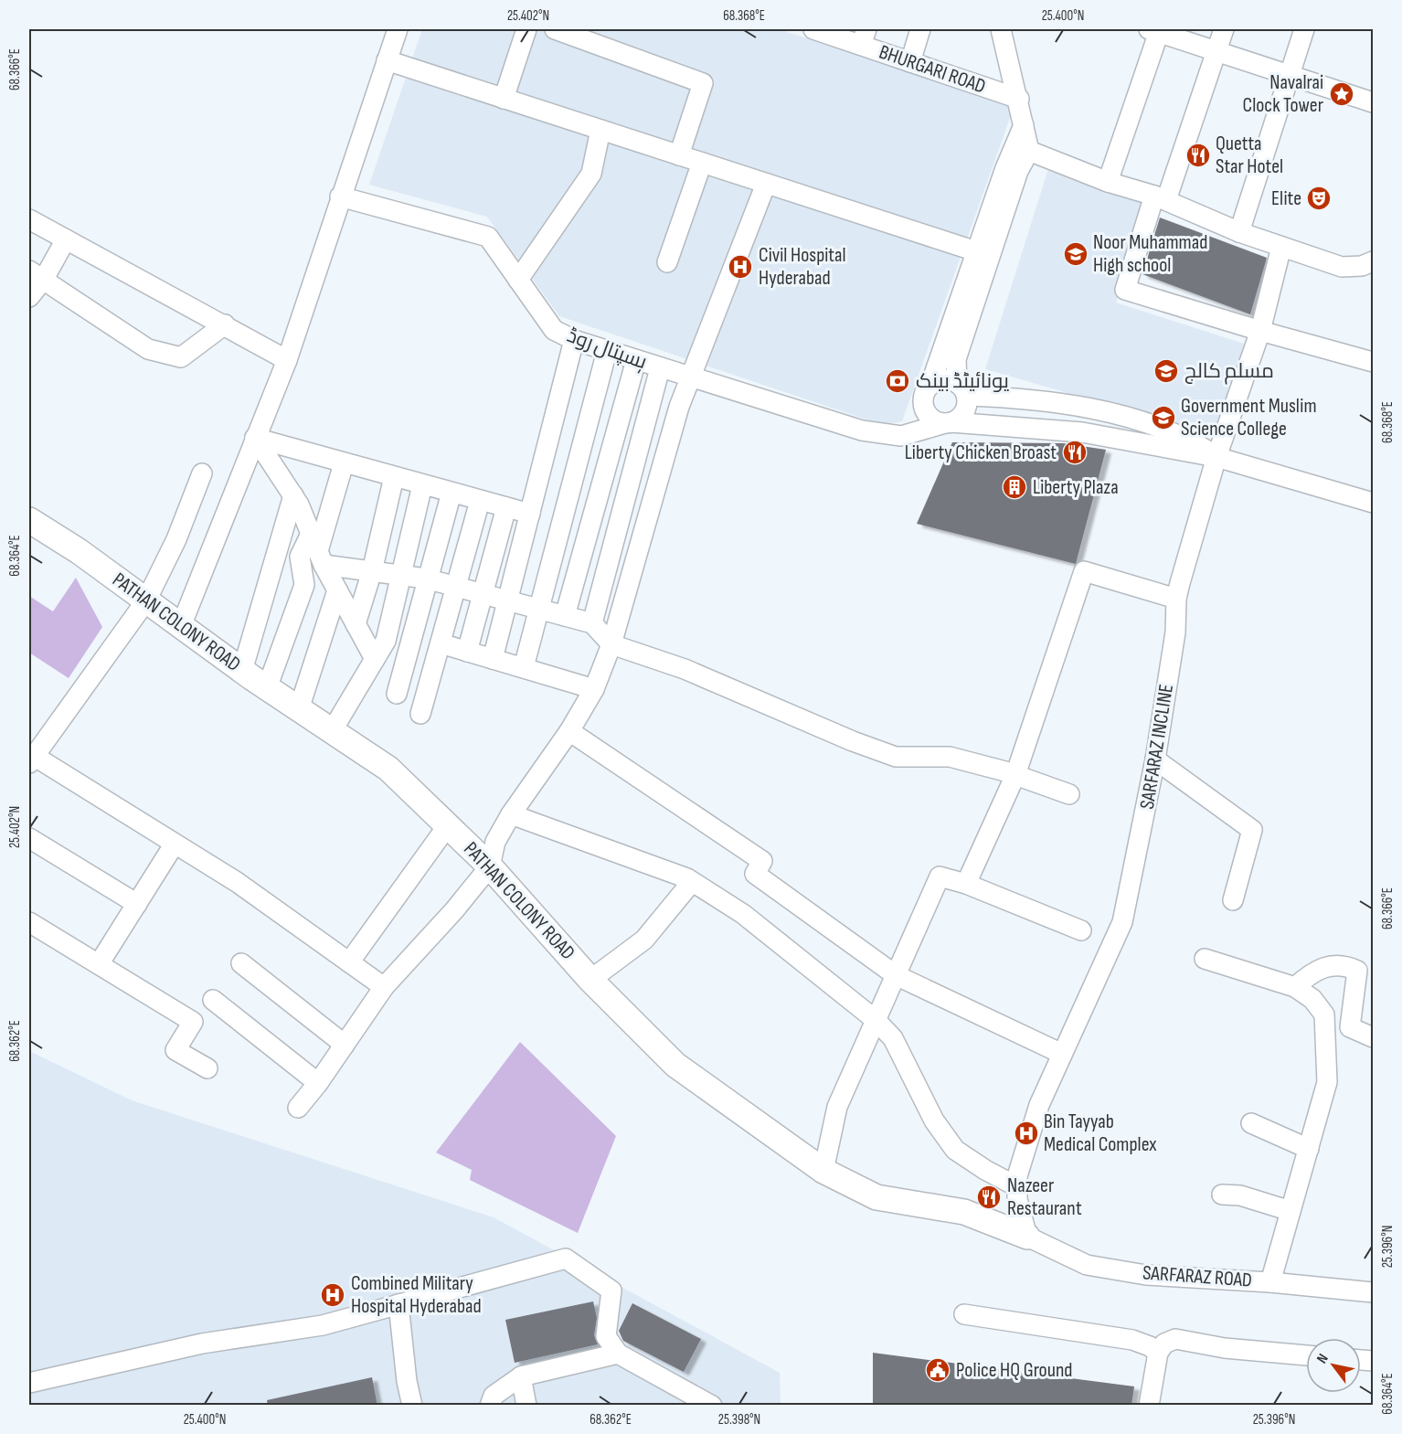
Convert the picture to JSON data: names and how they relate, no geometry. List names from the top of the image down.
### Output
{
  "streets": {
    "main road": ["PATHAN COLONY ROAD"],
    "street": [
      "BHURGARI ROAD",
      "ہسپتال روڈ",
      "SARFARAZ INCLINE",
      "SARFARAZ ROAD"
    ]
  },
  "crossings": [
    ["PATHAN COLONY ROAD", "SARFARAZ INCLINE"],
    ["PATHAN COLONY ROAD", "SARFARAZ ROAD"],
    ["SARFARAZ INCLINE", "SARFARAZ ROAD"]
  ],
  "places": {
    "place": ["Navalrai Clock Tower"],
    "restaurant": ["Quetta Star Hotel", "Liberty Chicken Broast", "Nazeer Restaurant"],
    "theatre": ["Elite"],
    "school or university": ["Noor Muhammad High school", "مسلم کالج", "Government Muslim Science College"],
    "hospital": ["Civil Hospital Hyderabad", "Bin Tayyab Medical Complex", "Combined Military Hospital Hyderabad"],
    "bank": ["یونائیٹڈ بینک"],
    "building": ["Liberty Plaza"],
    "public building": ["Police HQ Ground"]
  },
  "north": "top left",
  "coordinates": [
    "25.402°N",
    "68.368°E",
    "25.400°N",
    "68.366°E",
    "68.364°E",
    "68.362°E",
    "25.396°N",
    "25.398°N"
  ]
}
